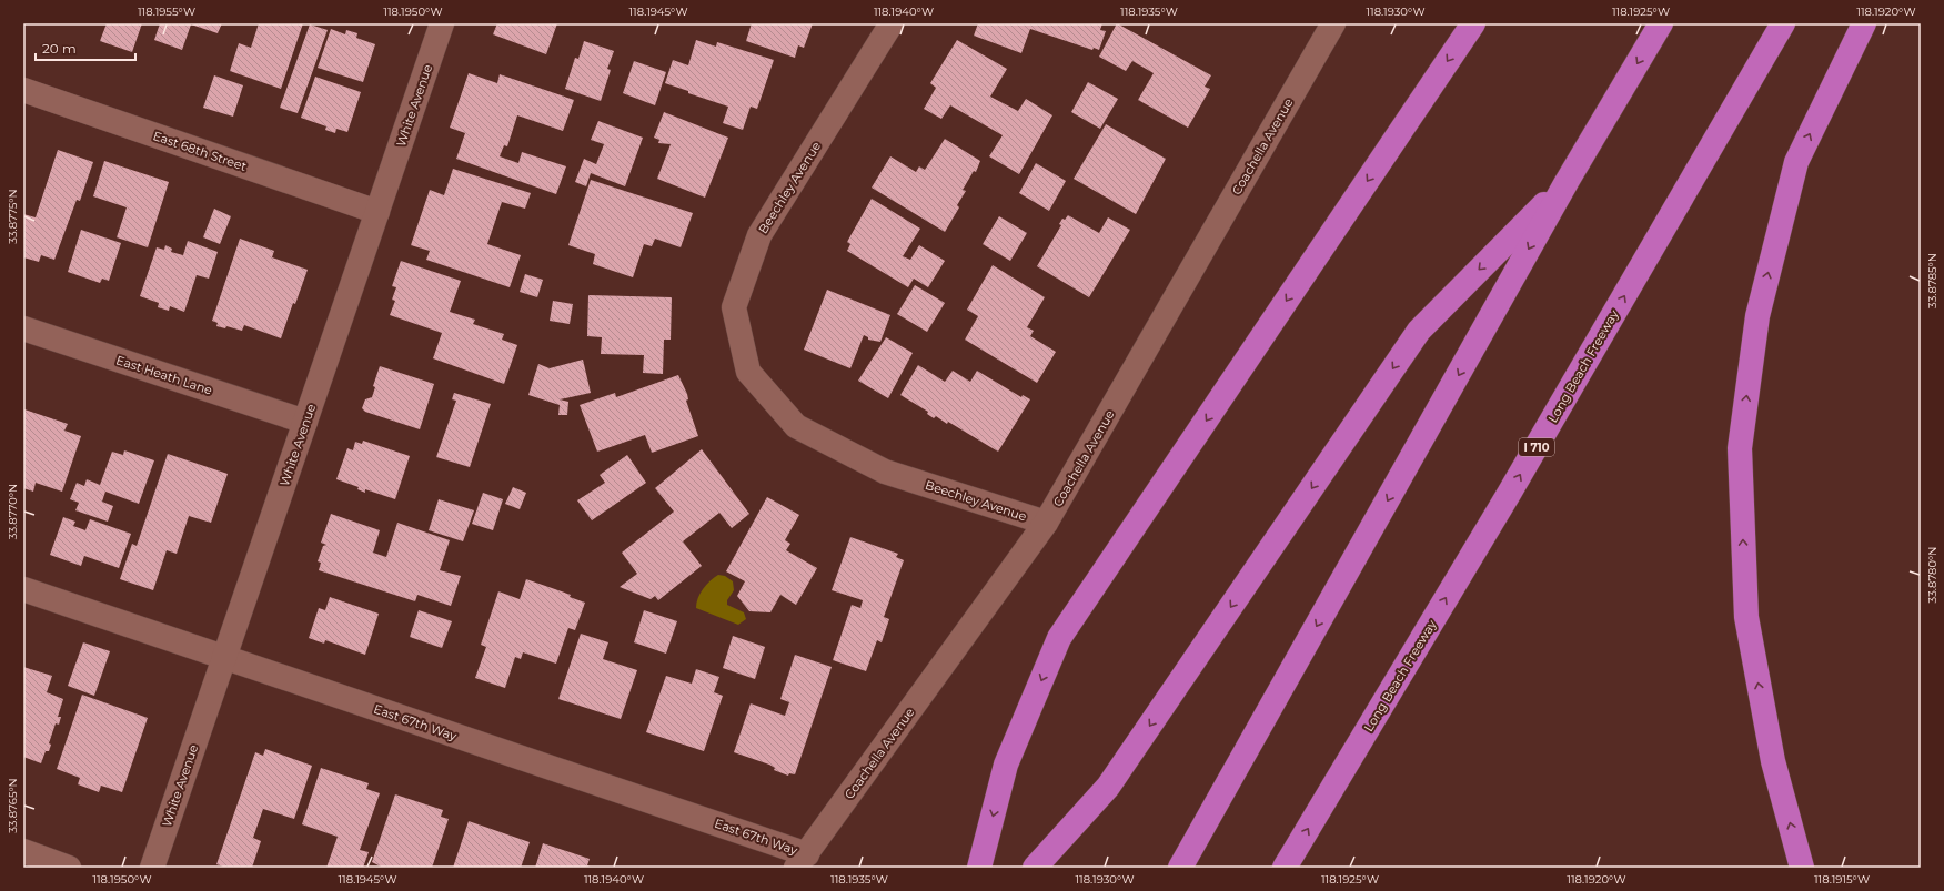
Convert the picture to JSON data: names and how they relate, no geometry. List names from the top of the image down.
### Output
{
  "streets": {
    "highway": ["Long Beach Freeway", "I 710"],
    "street": [
      "White Avenue",
      "Coachella Avenue",
      "East 68th Street",
      "Beechley Avenue",
      "East Heath Lane",
      "East 67th Way"
    ]
  },
  "crossings": [
    ["White Avenue", "East 68th Street"],
    ["White Avenue", "East Heath Lane"],
    ["White Avenue", "East 67th Way"],
    ["Coachella Avenue", "Beechley Avenue"],
    ["Coachella Avenue", "East 67th Way"]
  ],
  "scale_bar": "20 m",
  "coordinates": [
    "118.1955°W",
    "118.1950°W",
    "118.1945°W",
    "118.1940°W",
    "118.1935°W",
    "118.1930°W",
    "118.1925°W",
    "118.1920°W",
    "33.8775°N",
    "33.8785°N",
    "33.8770°N",
    "33.8780°N",
    "33.8765°N",
    "118.1915°W"
  ]
}
